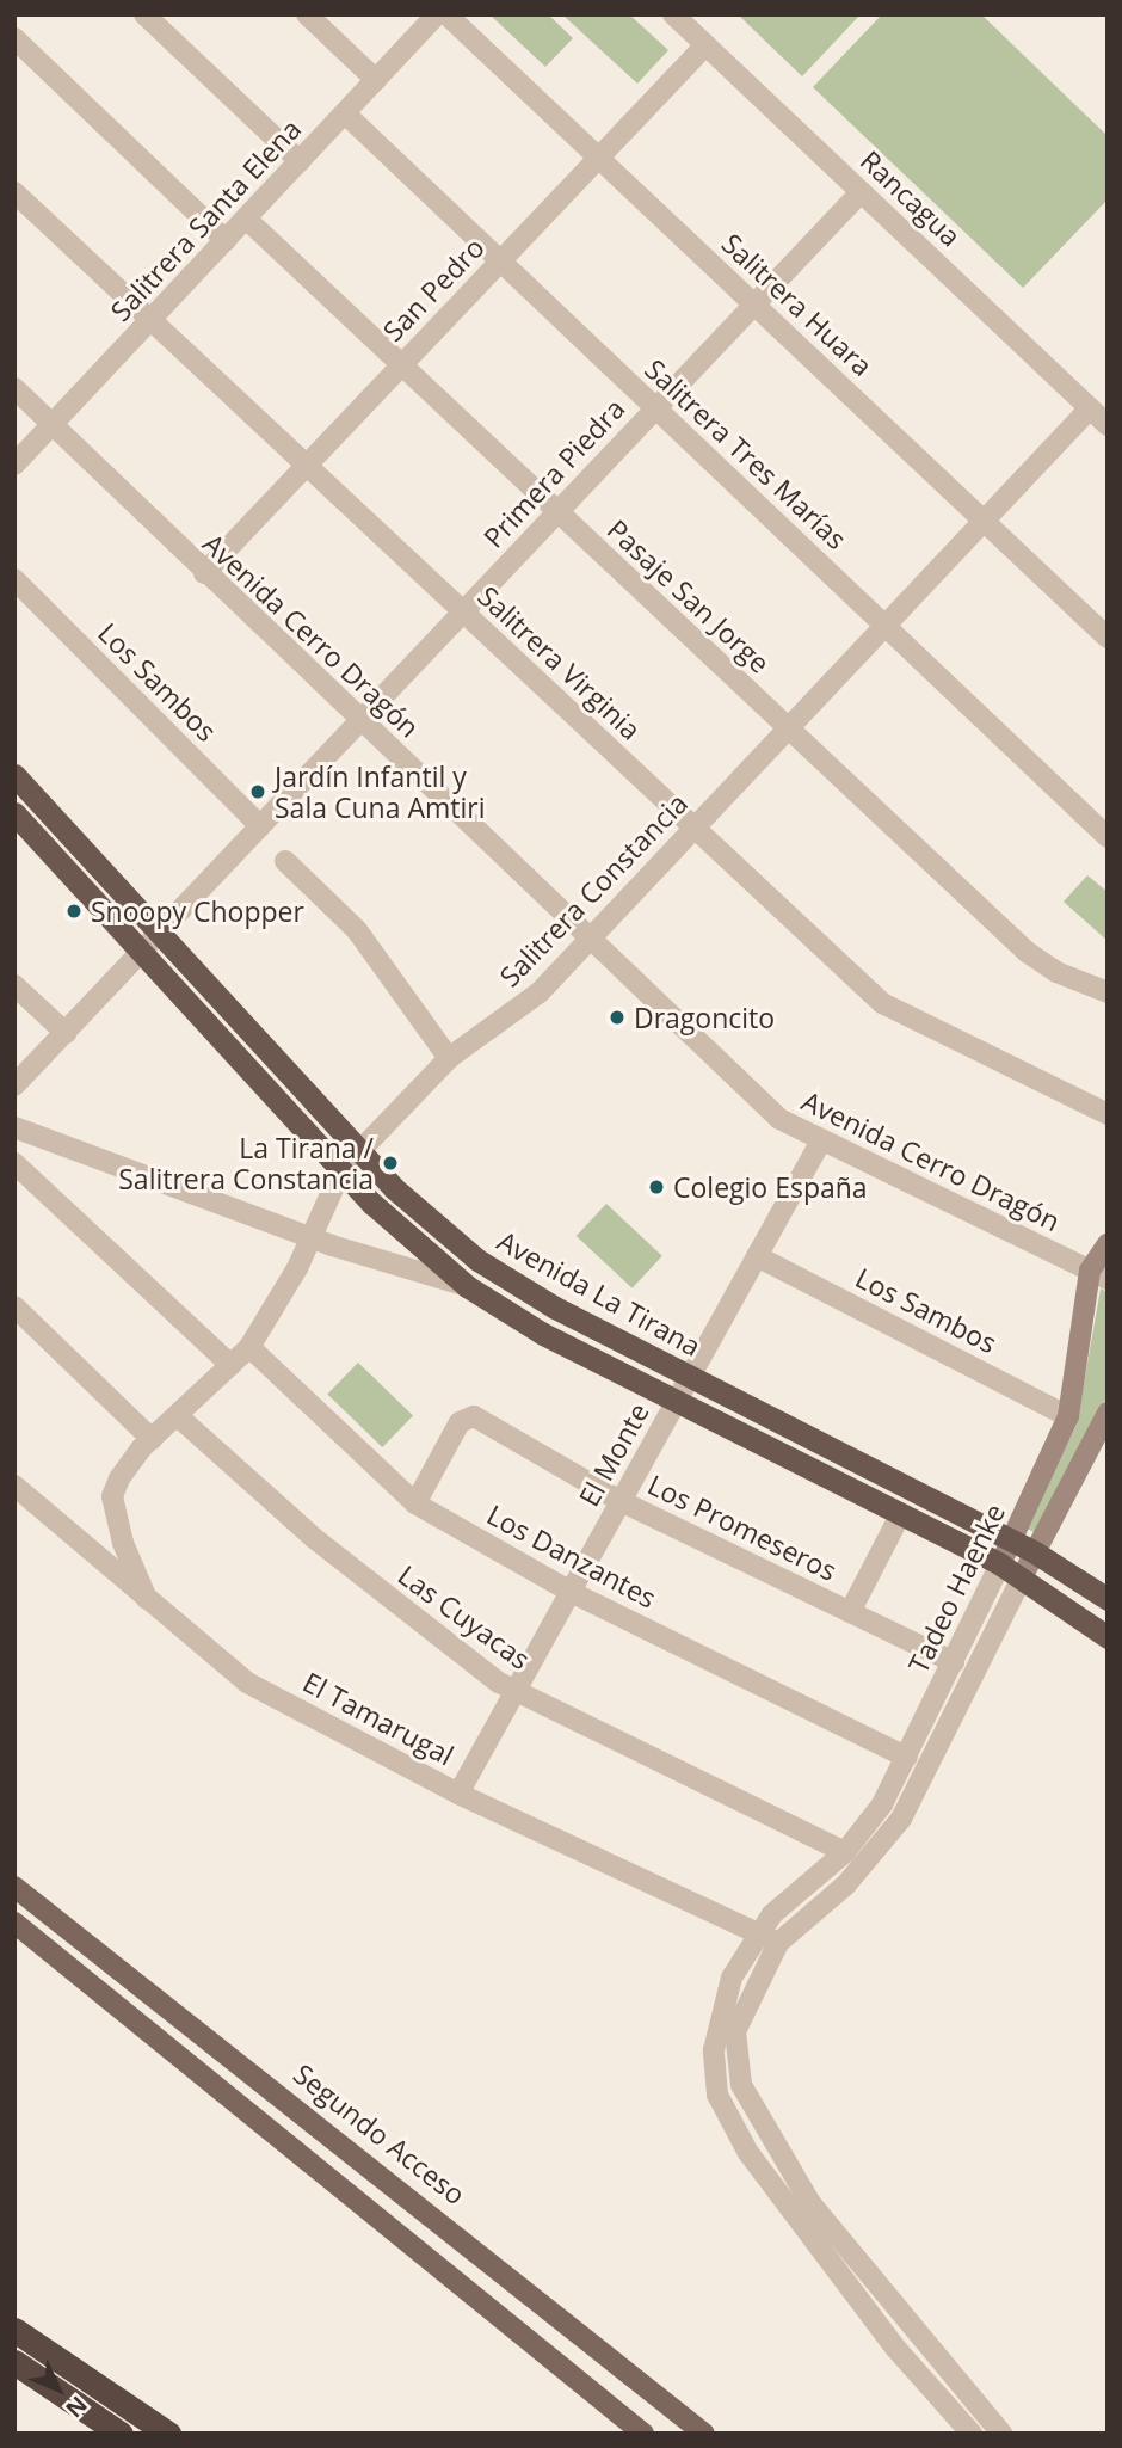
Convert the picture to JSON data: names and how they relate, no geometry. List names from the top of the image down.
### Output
{
  "streets": {
    "highway": ["Avenida La Tirana"],
    "main road": ["Tadeo Haenke", "Segundo Acceso"],
    "street": [
      "Rancagua",
      "Salitrera Santa Elena",
      "San Pedro",
      "Salitrera Huara",
      "Salitrera Tres Marías",
      "Primera Piedra",
      "Pasaje San Jorge",
      "Avenida Cerro Dragón",
      "Salitrera Virginia",
      "Los Sambos",
      "Salitrera Constancia",
      "El Monte",
      "Los Promeseros",
      "Los Danzantes",
      "Las Cuyacas",
      "El Tamarugal"
    ]
  },
  "crossings": [
    ["Rancagua", "San Pedro"],
    ["Rancagua", "Primera Piedra"],
    ["Rancagua", "Salitrera Constancia"],
    ["Salitrera Santa Elena", "Salitrera Tres Marías"],
    ["Salitrera Santa Elena", "Pasaje San Jorge"],
    ["Salitrera Santa Elena", "Avenida Cerro Dragón"],
    ["Salitrera Santa Elena", "Salitrera Virginia"],
    ["San Pedro", "Salitrera Huara"],
    ["San Pedro", "Salitrera Tres Marías"],
    ["San Pedro", "Pasaje San Jorge"],
    ["San Pedro", "Avenida Cerro Dragón"],
    ["San Pedro", "Salitrera Virginia"],
    ["Salitrera Huara", "Primera Piedra"],
    ["Salitrera Huara", "Salitrera Constancia"],
    ["Salitrera Tres Marías", "Primera Piedra"],
    ["Salitrera Tres Marías", "Salitrera Constancia"],
    ["Primera Piedra", "Pasaje San Jorge"],
    ["Primera Piedra", "Avenida Cerro Dragón"],
    ["Primera Piedra", "Salitrera Virginia"],
    ["Primera Piedra", "Los Sambos"],
    ["Primera Piedra", "Avenida La Tirana"],
    ["Pasaje San Jorge", "Salitrera Constancia"],
    ["Avenida Cerro Dragón", "Salitrera Constancia"],
    ["Avenida Cerro Dragón", "El Monte"],
    ["Avenida Cerro Dragón", "Tadeo Haenke"],
    ["Salitrera Virginia", "Salitrera Constancia"],
    ["Los Sambos", "El Monte"],
    ["Los Sambos", "Tadeo Haenke"],
    ["Salitrera Constancia", "Avenida La Tirana"],
    ["Salitrera Constancia", "Los Danzantes"],
    ["Salitrera Constancia", "Las Cuyacas"],
    ["Salitrera Constancia", "El Tamarugal"],
    ["Avenida La Tirana", "El Monte"],
    ["Avenida La Tirana", "Tadeo Haenke"],
    ["El Monte", "Los Promeseros"],
    ["El Monte", "Los Danzantes"],
    ["El Monte", "Las Cuyacas"],
    ["El Monte", "El Tamarugal"],
    ["Los Promeseros", "Los Danzantes"],
    ["Los Promeseros", "Tadeo Haenke"],
    ["Los Danzantes", "Tadeo Haenke"],
    ["Tadeo Haenke", "Las Cuyacas"],
    ["Tadeo Haenke", "El Tamarugal"]
  ],
  "places": [
    "Jardín Infantil y Sala Cuna Amtiri",
    "Snoopy Chopper",
    "Dragoncito",
    "La Tirana / Salitrera Constancia",
    "Colegio España"
  ],
  "north": "bottom right"
}
